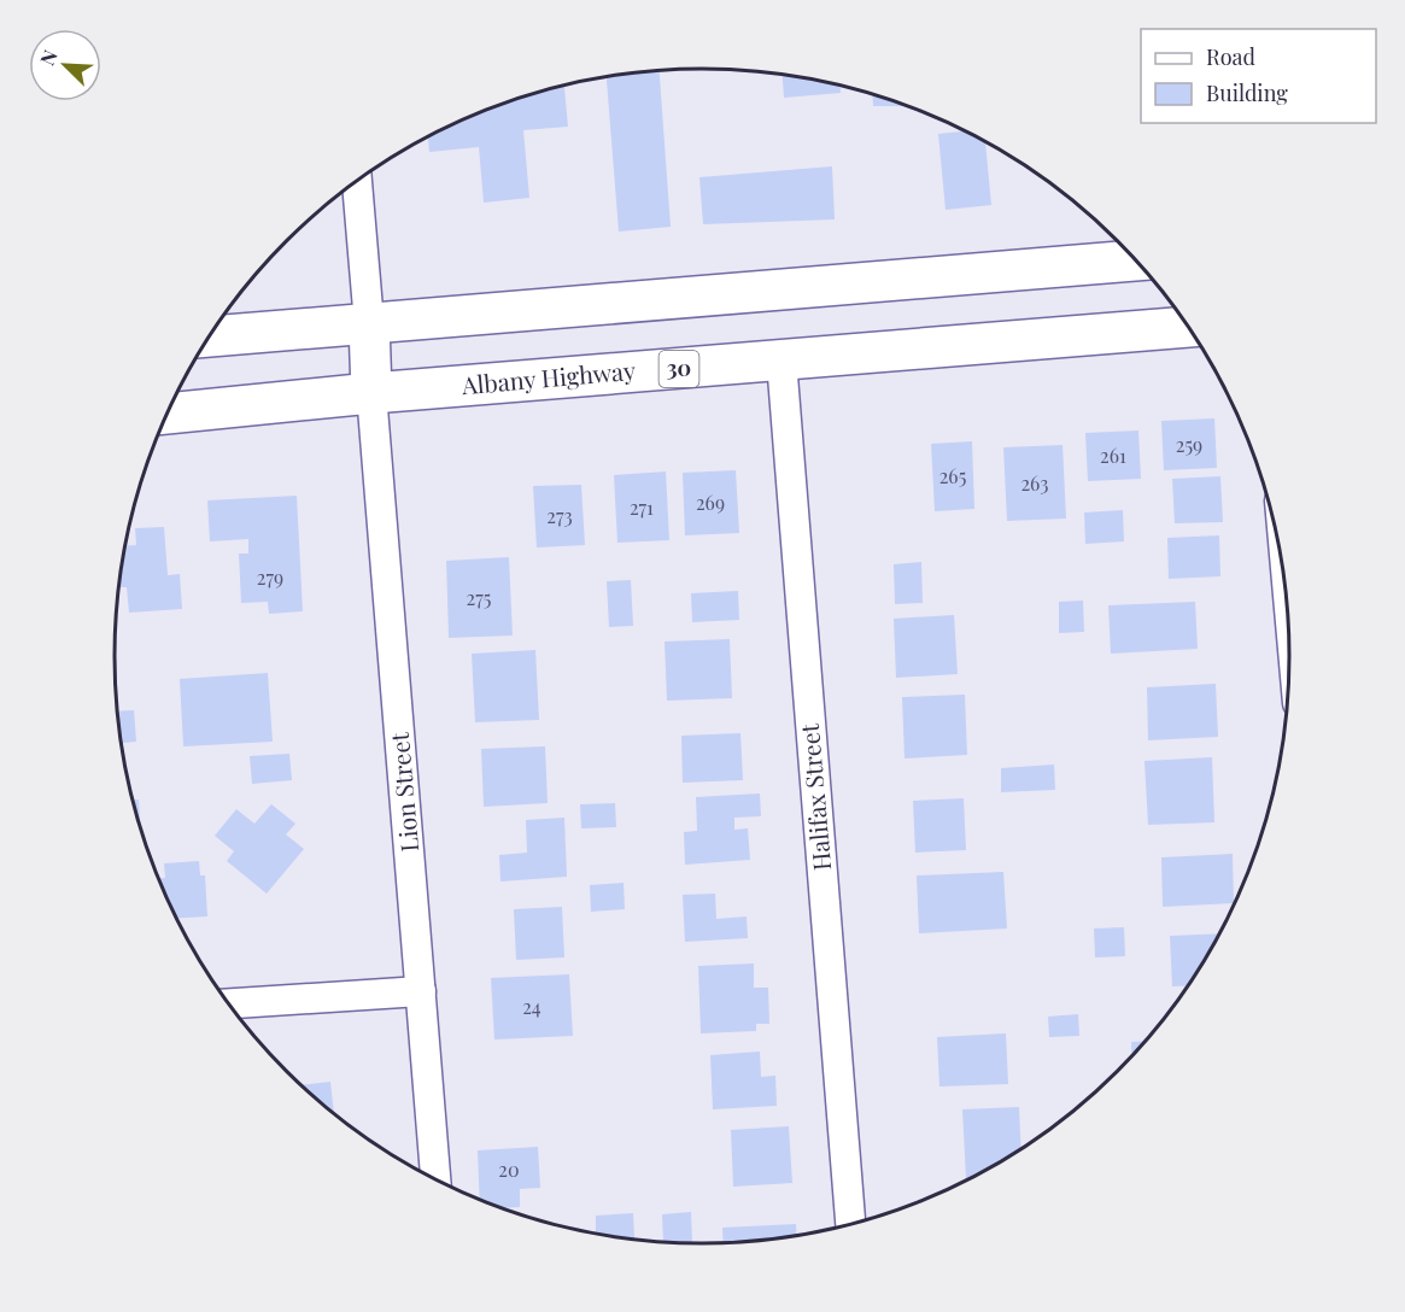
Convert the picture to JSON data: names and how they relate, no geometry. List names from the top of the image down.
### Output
{
  "streets": {
    "highway": ["30", "Albany Highway"],
    "street": ["Lion Street", "Halifax Street"]
  },
  "crossings": [
    ["Albany Highway", "Lion Street"],
    ["Albany Highway", "Halifax Street"]
  ],
  "house_numbers": [
    "259",
    "261",
    "265",
    "263",
    "269",
    "271",
    "273",
    "279",
    "275",
    "24",
    "20"
  ],
  "legend": ["Road", "Building"],
  "north": "top left"
}
